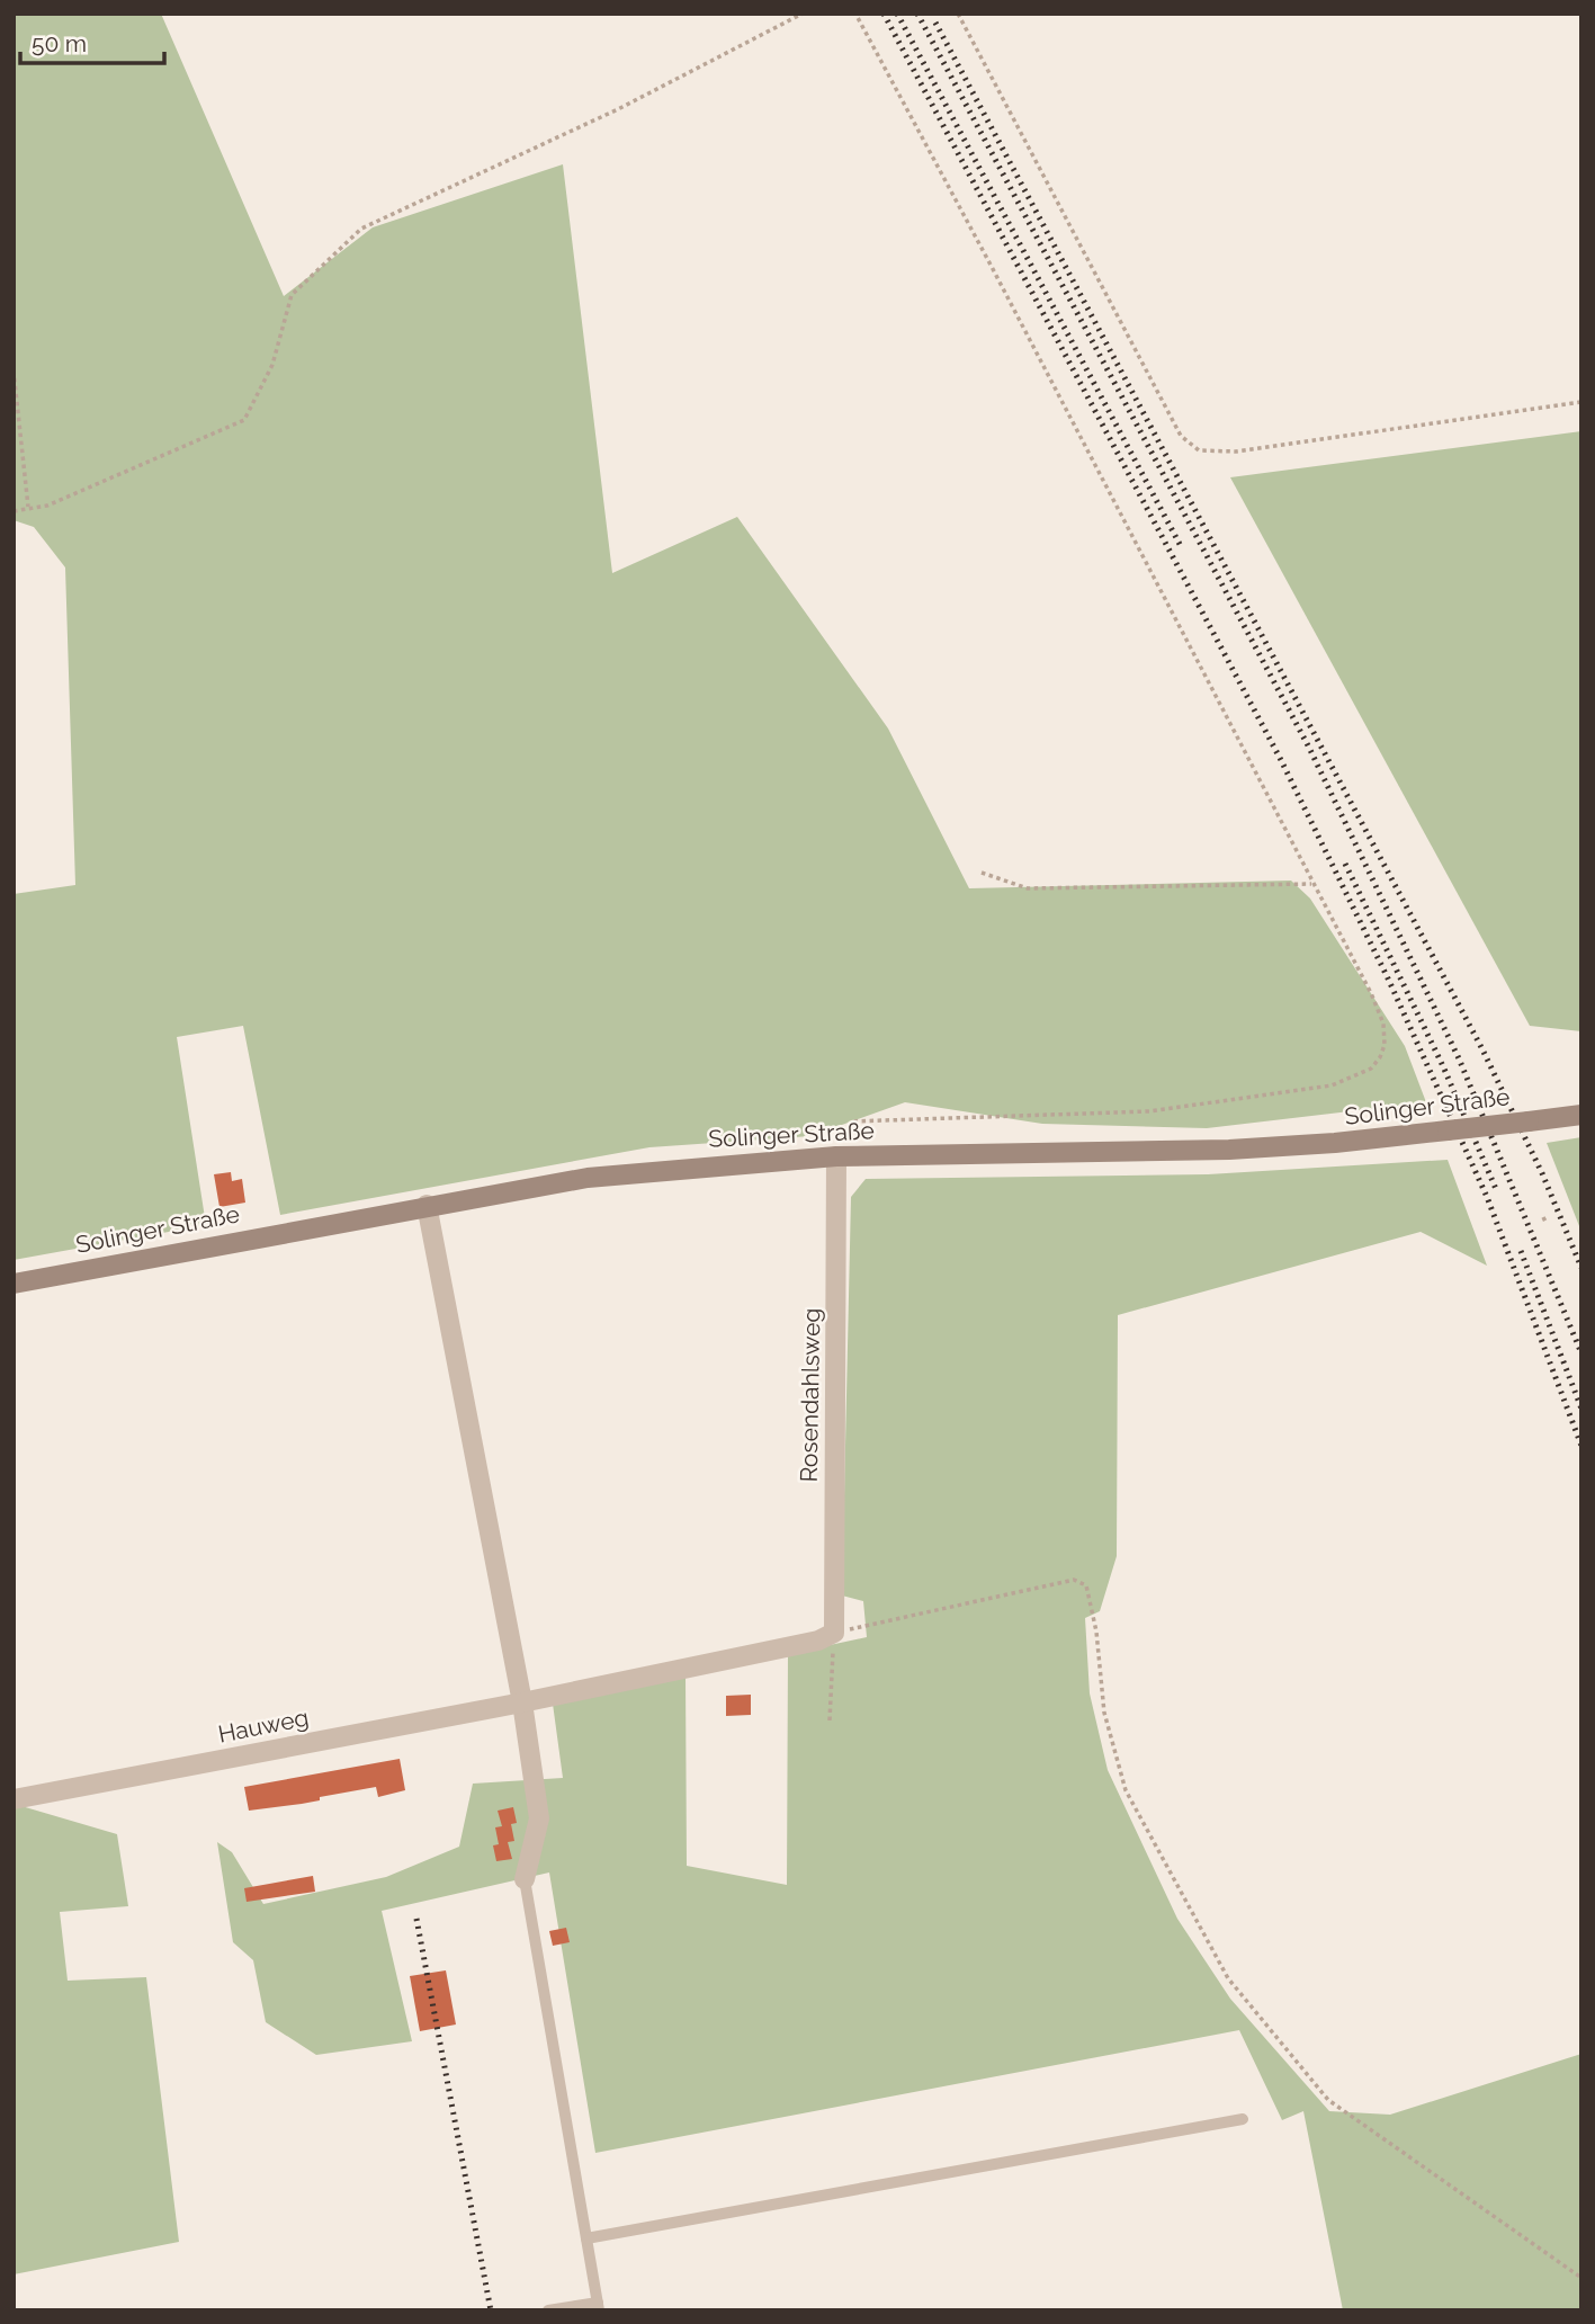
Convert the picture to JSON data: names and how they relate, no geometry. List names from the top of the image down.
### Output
{
  "streets": {
    "main road": ["Solinger Straße"],
    "street": ["Rosendahlsweg", "Hauweg"]
  },
  "crossings": [
    ["Solinger Straße", "Rosendahlsweg"],
    ["Rosendahlsweg", "Hauweg"]
  ],
  "scale_bar": "50 m"
}
